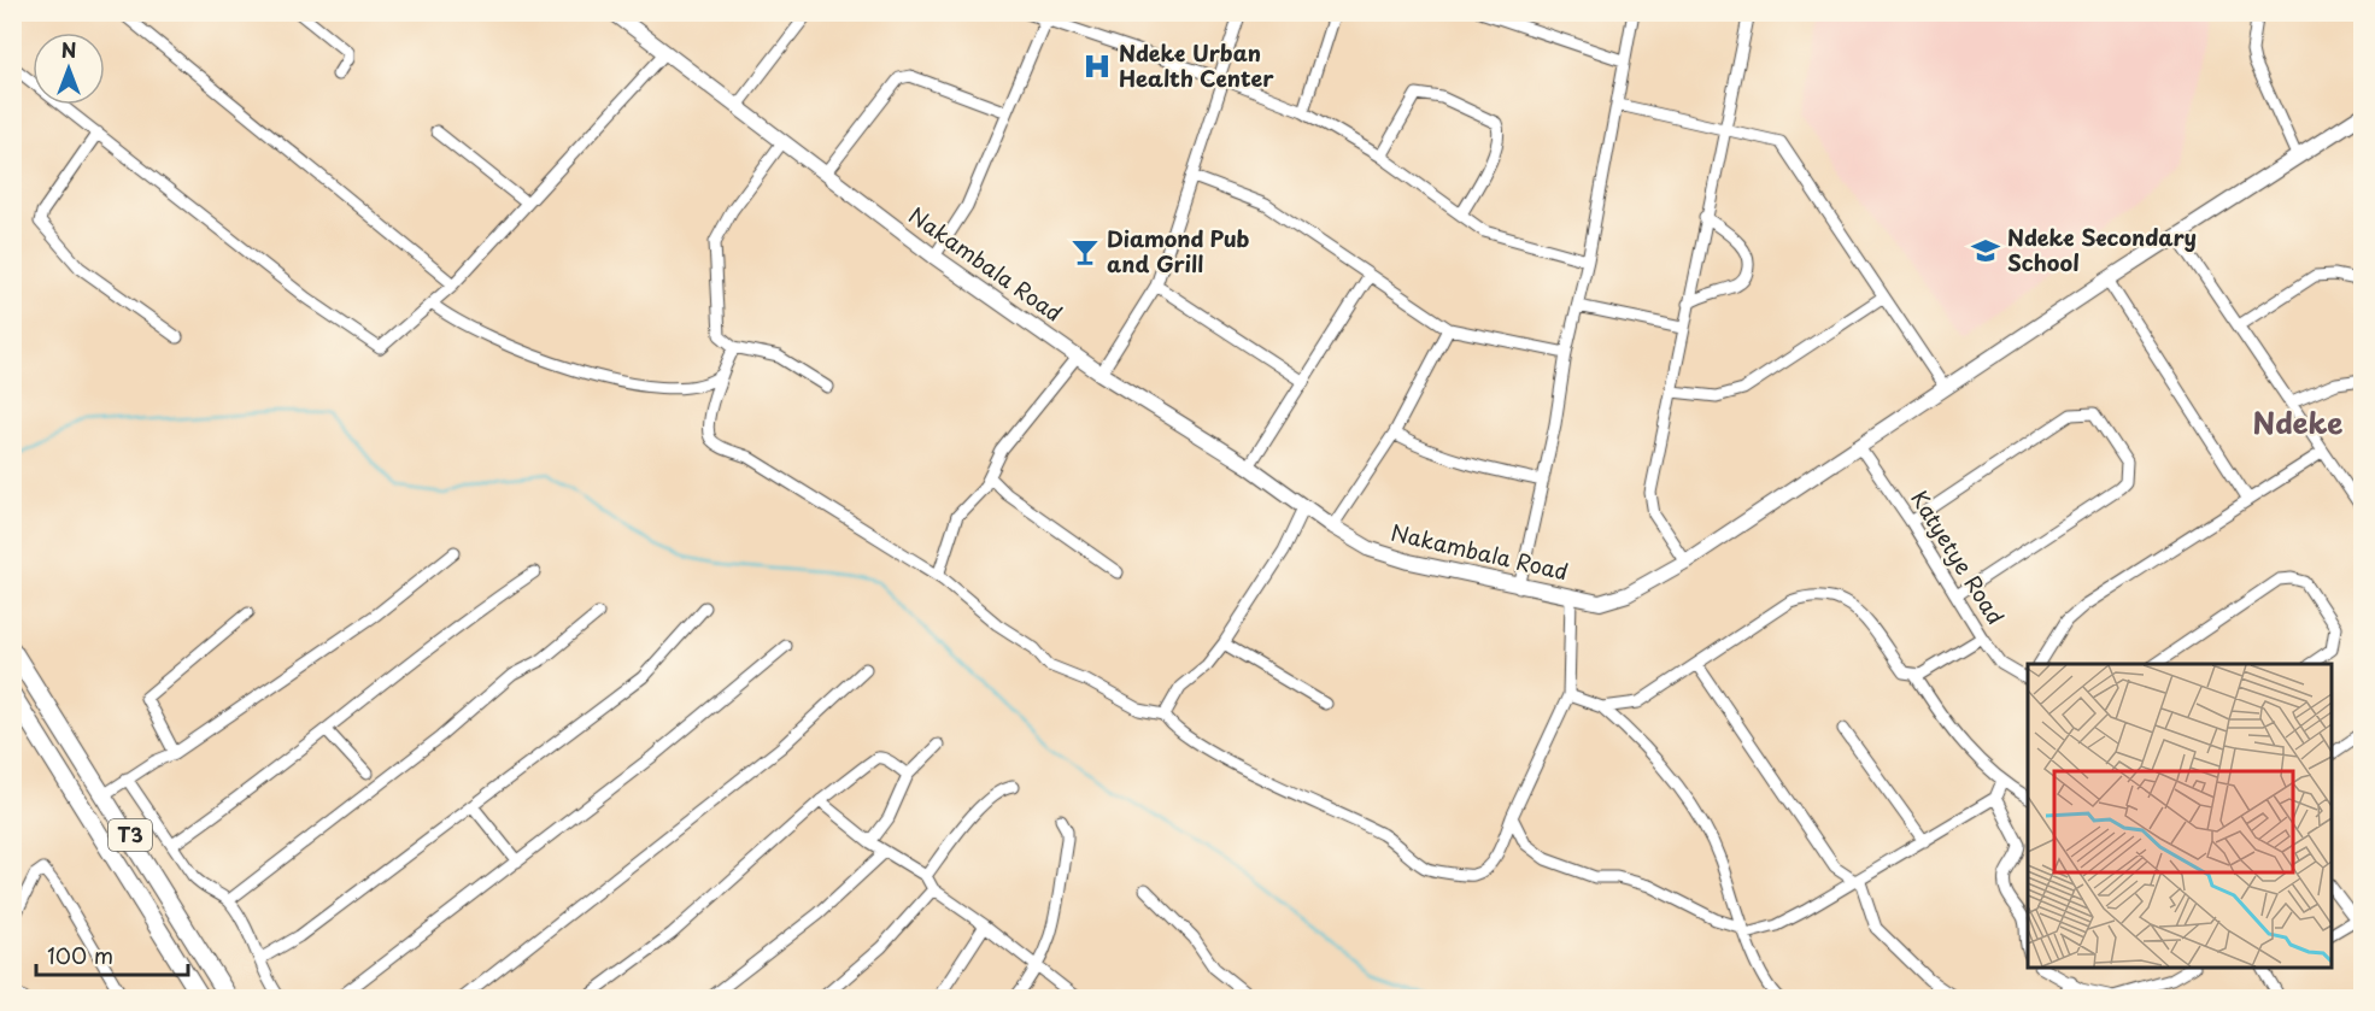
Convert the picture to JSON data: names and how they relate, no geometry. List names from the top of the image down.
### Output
{
  "streets": {
    "highway": ["T3"],
    "main road": ["Nakambala Road"],
    "street": ["Katyetye Road"]
  },
  "crossings": [
    ["Nakambala Road", "Katyetye Road"]
  ],
  "districts": ["Ndeke"],
  "places": {
    "hospital": ["Ndeke Urban Health Center"],
    "school or university": ["Ndeke Secondary School"],
    "bar": ["Diamond Pub and Grill"]
  },
  "scale_bar": "100 m",
  "north": "top"
}
